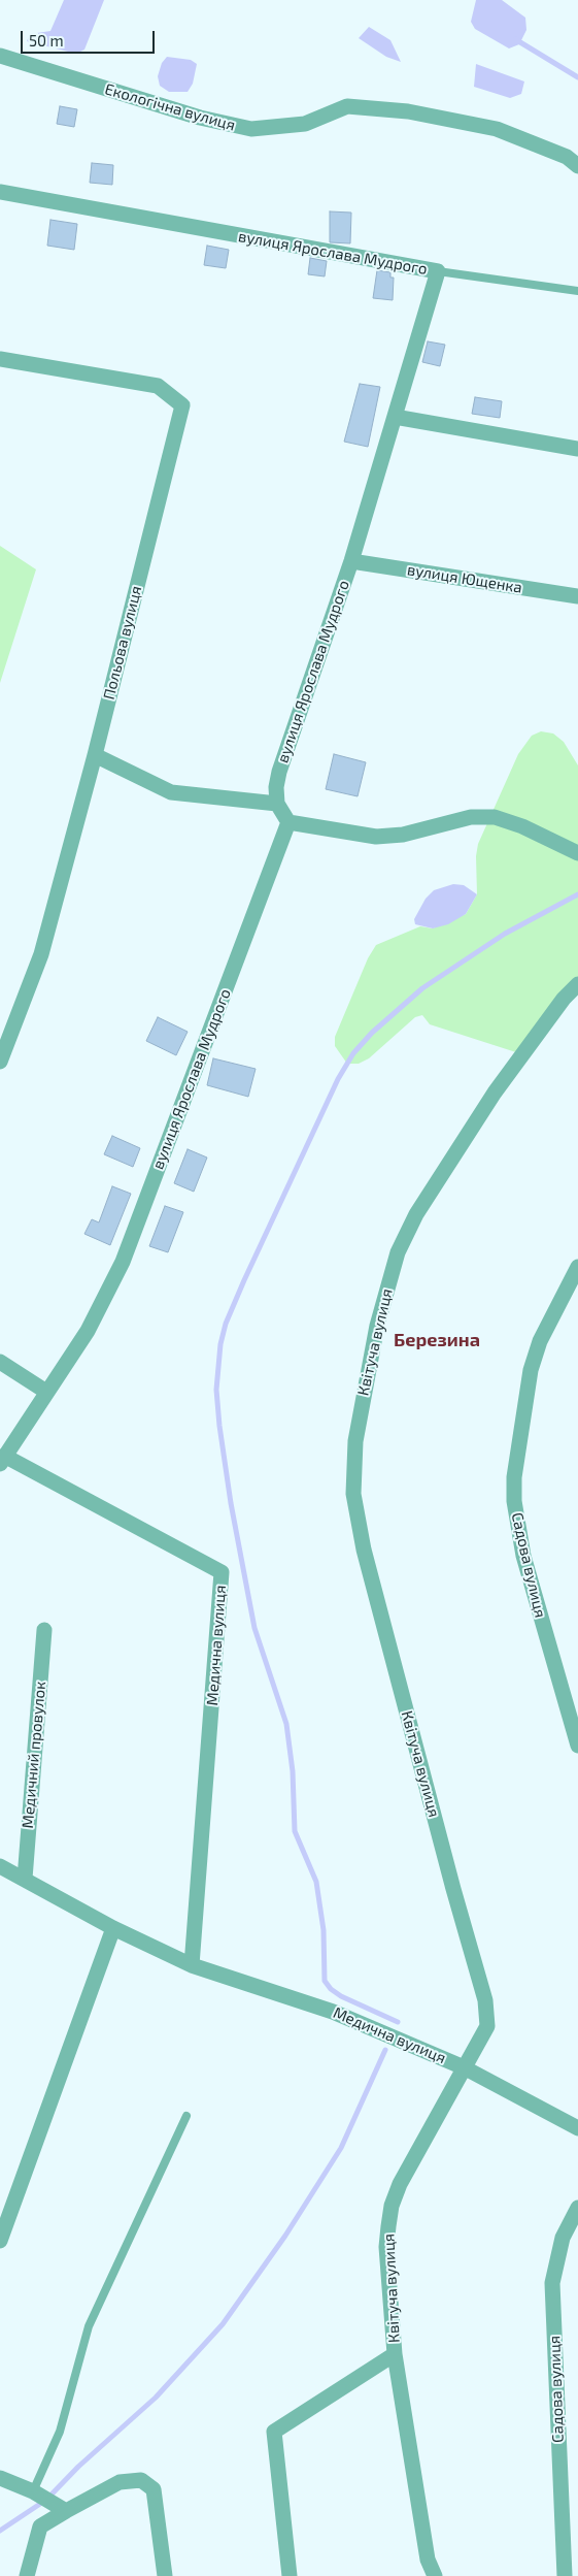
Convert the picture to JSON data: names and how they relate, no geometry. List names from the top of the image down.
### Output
{
  "streets": {
    "street": [
      "Екологічна вулиця",
      "вулиця Ярослава Мудрого",
      "вулиця Ющенка",
      "Польова вулиця",
      "Квітуча вулиця",
      "Садова вулиця",
      "Медична вулиця",
      "Медичний провулок"
    ]
  },
  "crossings": [
    ["вулиця Ярослава Мудрого", "вулиця Ющенка"],
    ["вулиця Ярослава Мудрого", "Медична вулиця"],
    ["Квітуча вулиця", "Медична вулиця"],
    ["Медична вулиця", "Медичний провулок"]
  ],
  "districts": ["Березина"],
  "scale_bar": "50 m"
}
